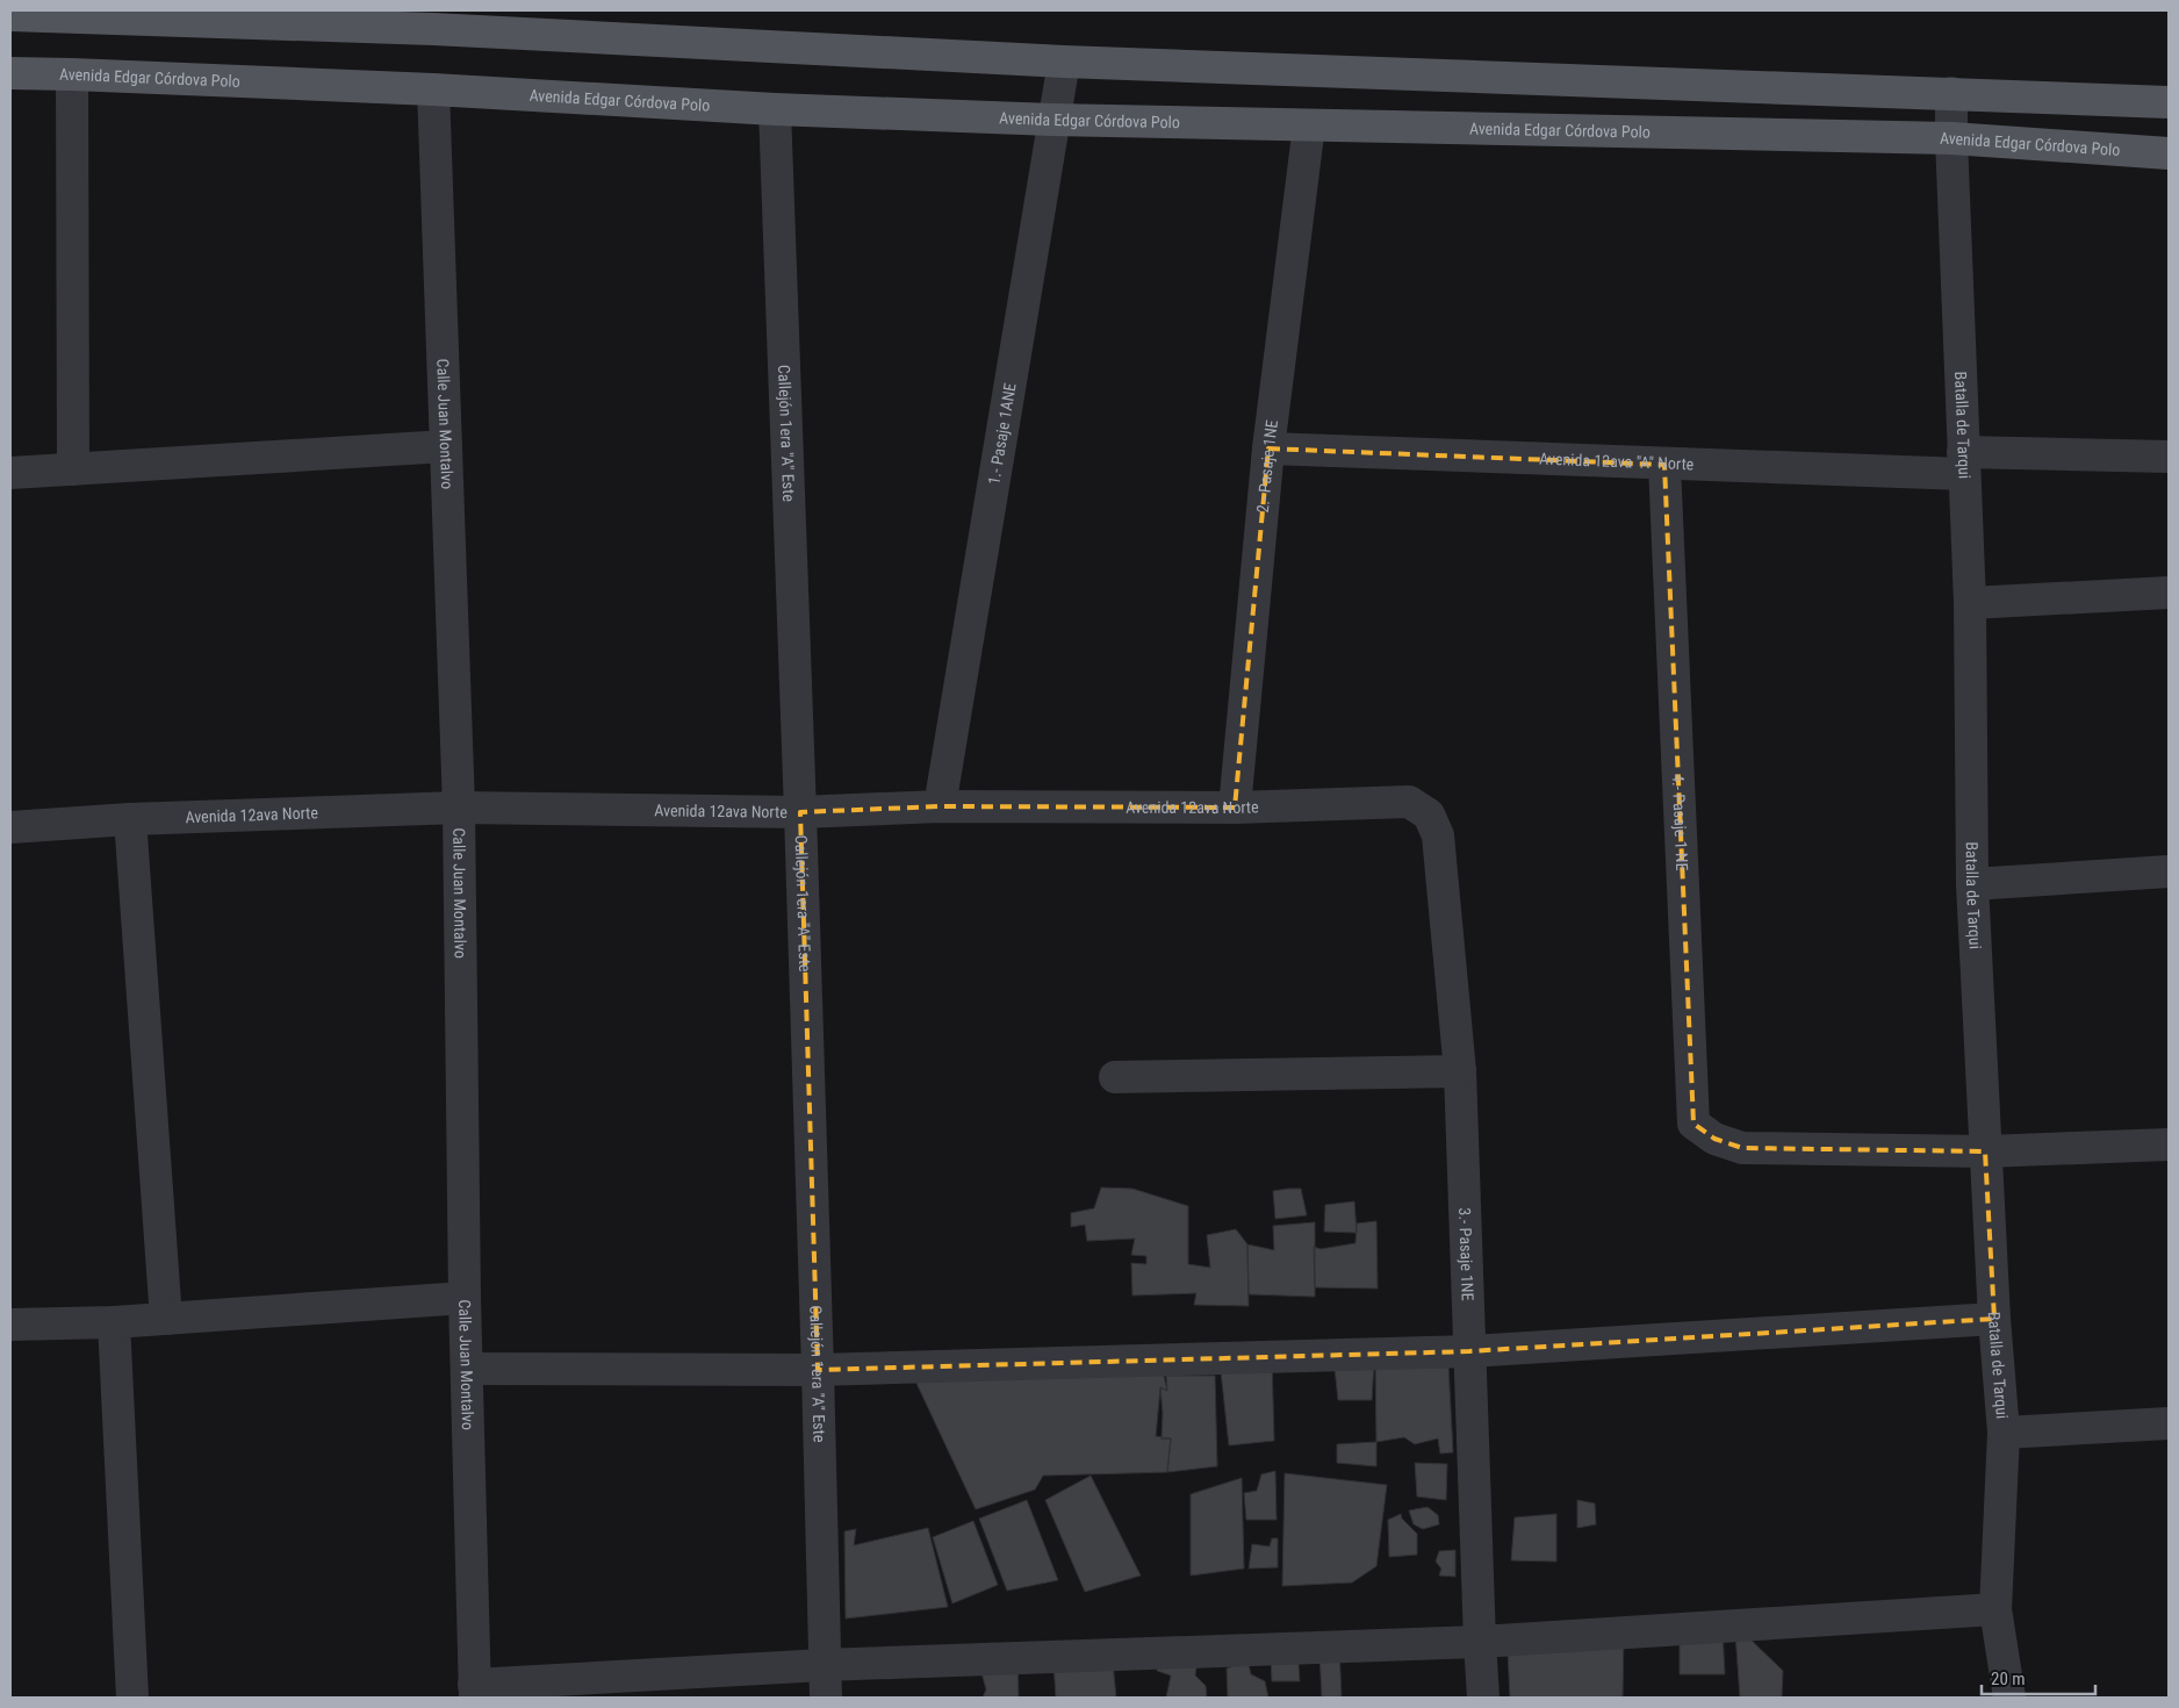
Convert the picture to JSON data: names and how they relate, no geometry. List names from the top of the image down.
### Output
{
  "streets": {
    "main road": ["Avenida Edgar Córdova Polo"],
    "street": [
      "Calle Juan Montalvo",
      "Batalla de Tarqui",
      "Callejón 1era \"A\" Este",
      "1.- Pasaje 1ANE",
      "Avenida 12ava \"A\" Norte",
      "2.- Pasaje 1NE",
      "Avenida 12ava Norte",
      "4.- Pasaje 1 NE",
      "3.- Pasaje 1NE"
    ]
  },
  "crossings": [
    ["Avenida Edgar Córdova Polo", "Calle Juan Montalvo"],
    ["Avenida Edgar Córdova Polo", "Batalla de Tarqui"],
    ["Avenida Edgar Córdova Polo", "Callejón 1era \"A\" Este"],
    ["Avenida Edgar Córdova Polo", "1.- Pasaje 1ANE"],
    ["Avenida Edgar Córdova Polo", "2.- Pasaje 1NE"],
    ["Calle Juan Montalvo", "Avenida 12ava Norte"],
    ["Batalla de Tarqui", "Avenida 12ava \"A\" Norte"],
    ["Batalla de Tarqui", "4.- Pasaje 1 NE"],
    ["Callejón 1era \"A\" Este", "Avenida 12ava Norte"],
    ["1.- Pasaje 1ANE", "Avenida 12ava Norte"],
    ["Avenida 12ava \"A\" Norte", "2.- Pasaje 1NE"],
    ["Avenida 12ava \"A\" Norte", "4.- Pasaje 1 NE"],
    ["2.- Pasaje 1NE", "Avenida 12ava Norte"],
    ["Avenida 12ava Norte", "3.- Pasaje 1NE"]
  ],
  "scale_bar": "20 m"
}
